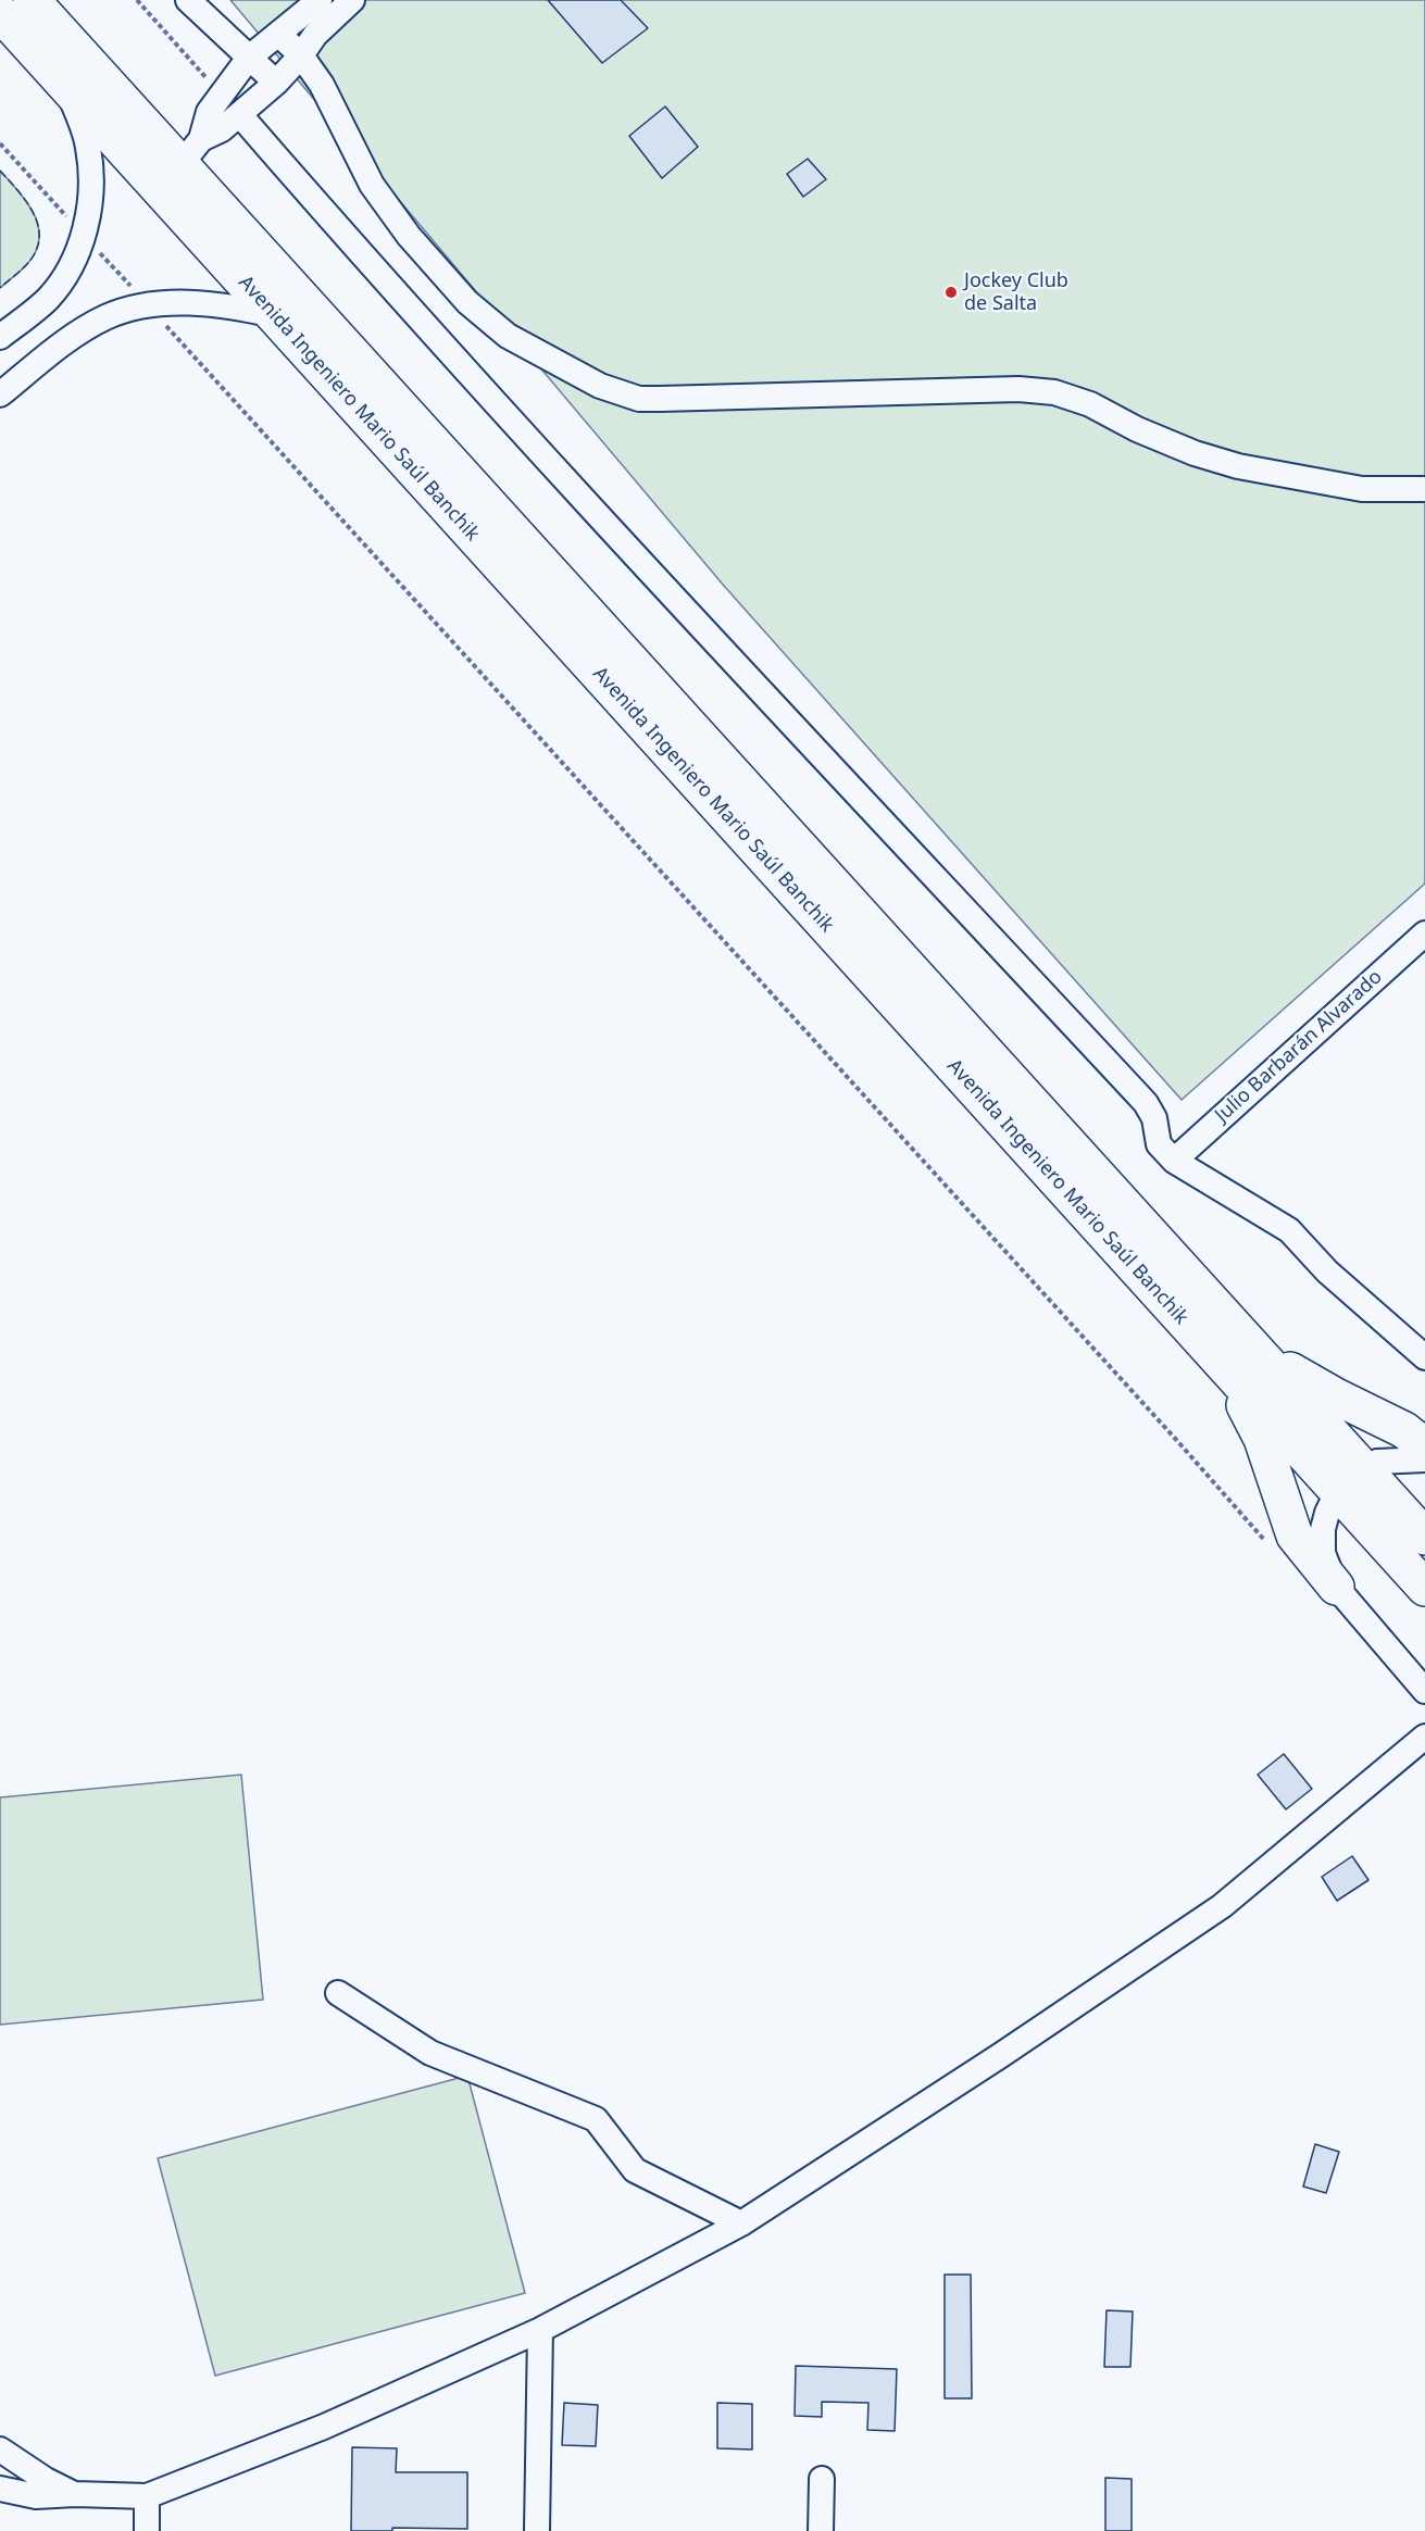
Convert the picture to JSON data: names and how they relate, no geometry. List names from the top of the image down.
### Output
{
  "streets": {
    "highway": ["Avenida Ingeniero Mario Saúl Banchik"],
    "street": ["Julio Barbarán Alvarado"]
  },
  "places": ["Jockey Club de Salta"]
}
